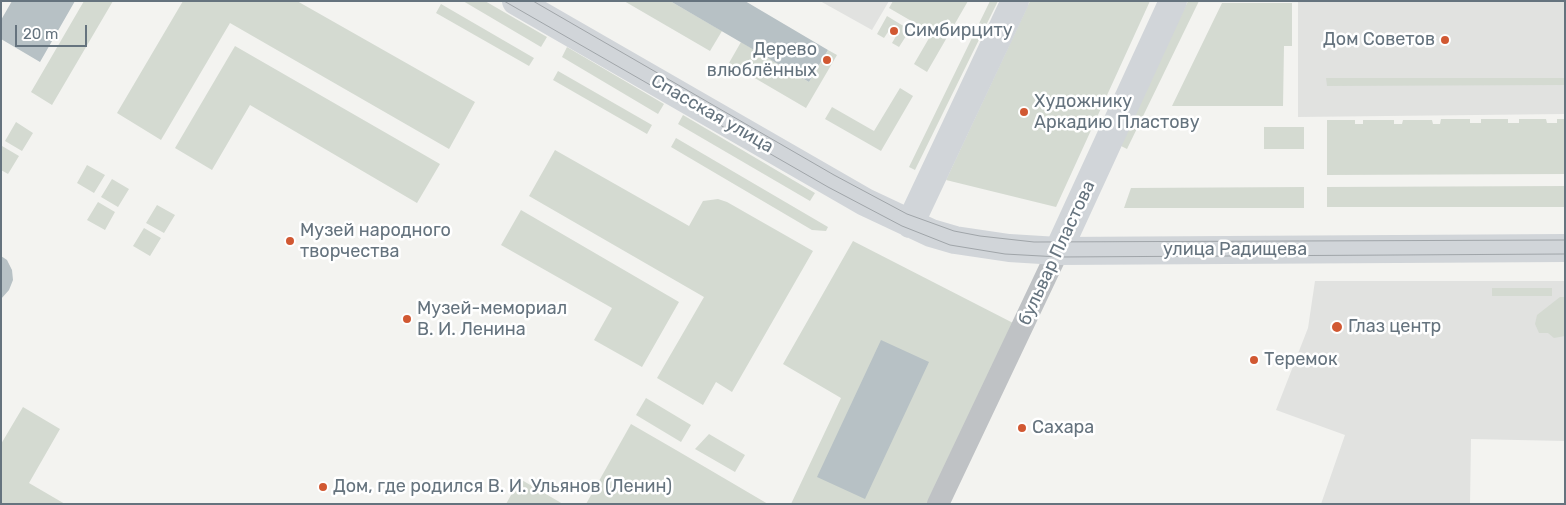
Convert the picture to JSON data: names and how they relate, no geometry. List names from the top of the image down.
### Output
{
  "streets": {
    "street": ["Спасская улица", "улица Радищева", "бульвар Пластова"]
  },
  "crossings": [
    ["Спасская улица", "улица Радищева"],
    ["улица Радищева", "бульвар Пластова"]
  ],
  "places": [
    "Симбирциту",
    "Дом Советов",
    "Дерево влюблённых",
    "Художнику Аркадию Пластову",
    "Музей народного творчества",
    "Музей-мемориал В. И. Ленина",
    "Глаз центр",
    "Теремок",
    "Сахара",
    "Дом, где родился В. И. Ульянов (Ленин)"
  ],
  "scale_bar": "20 m"
}
